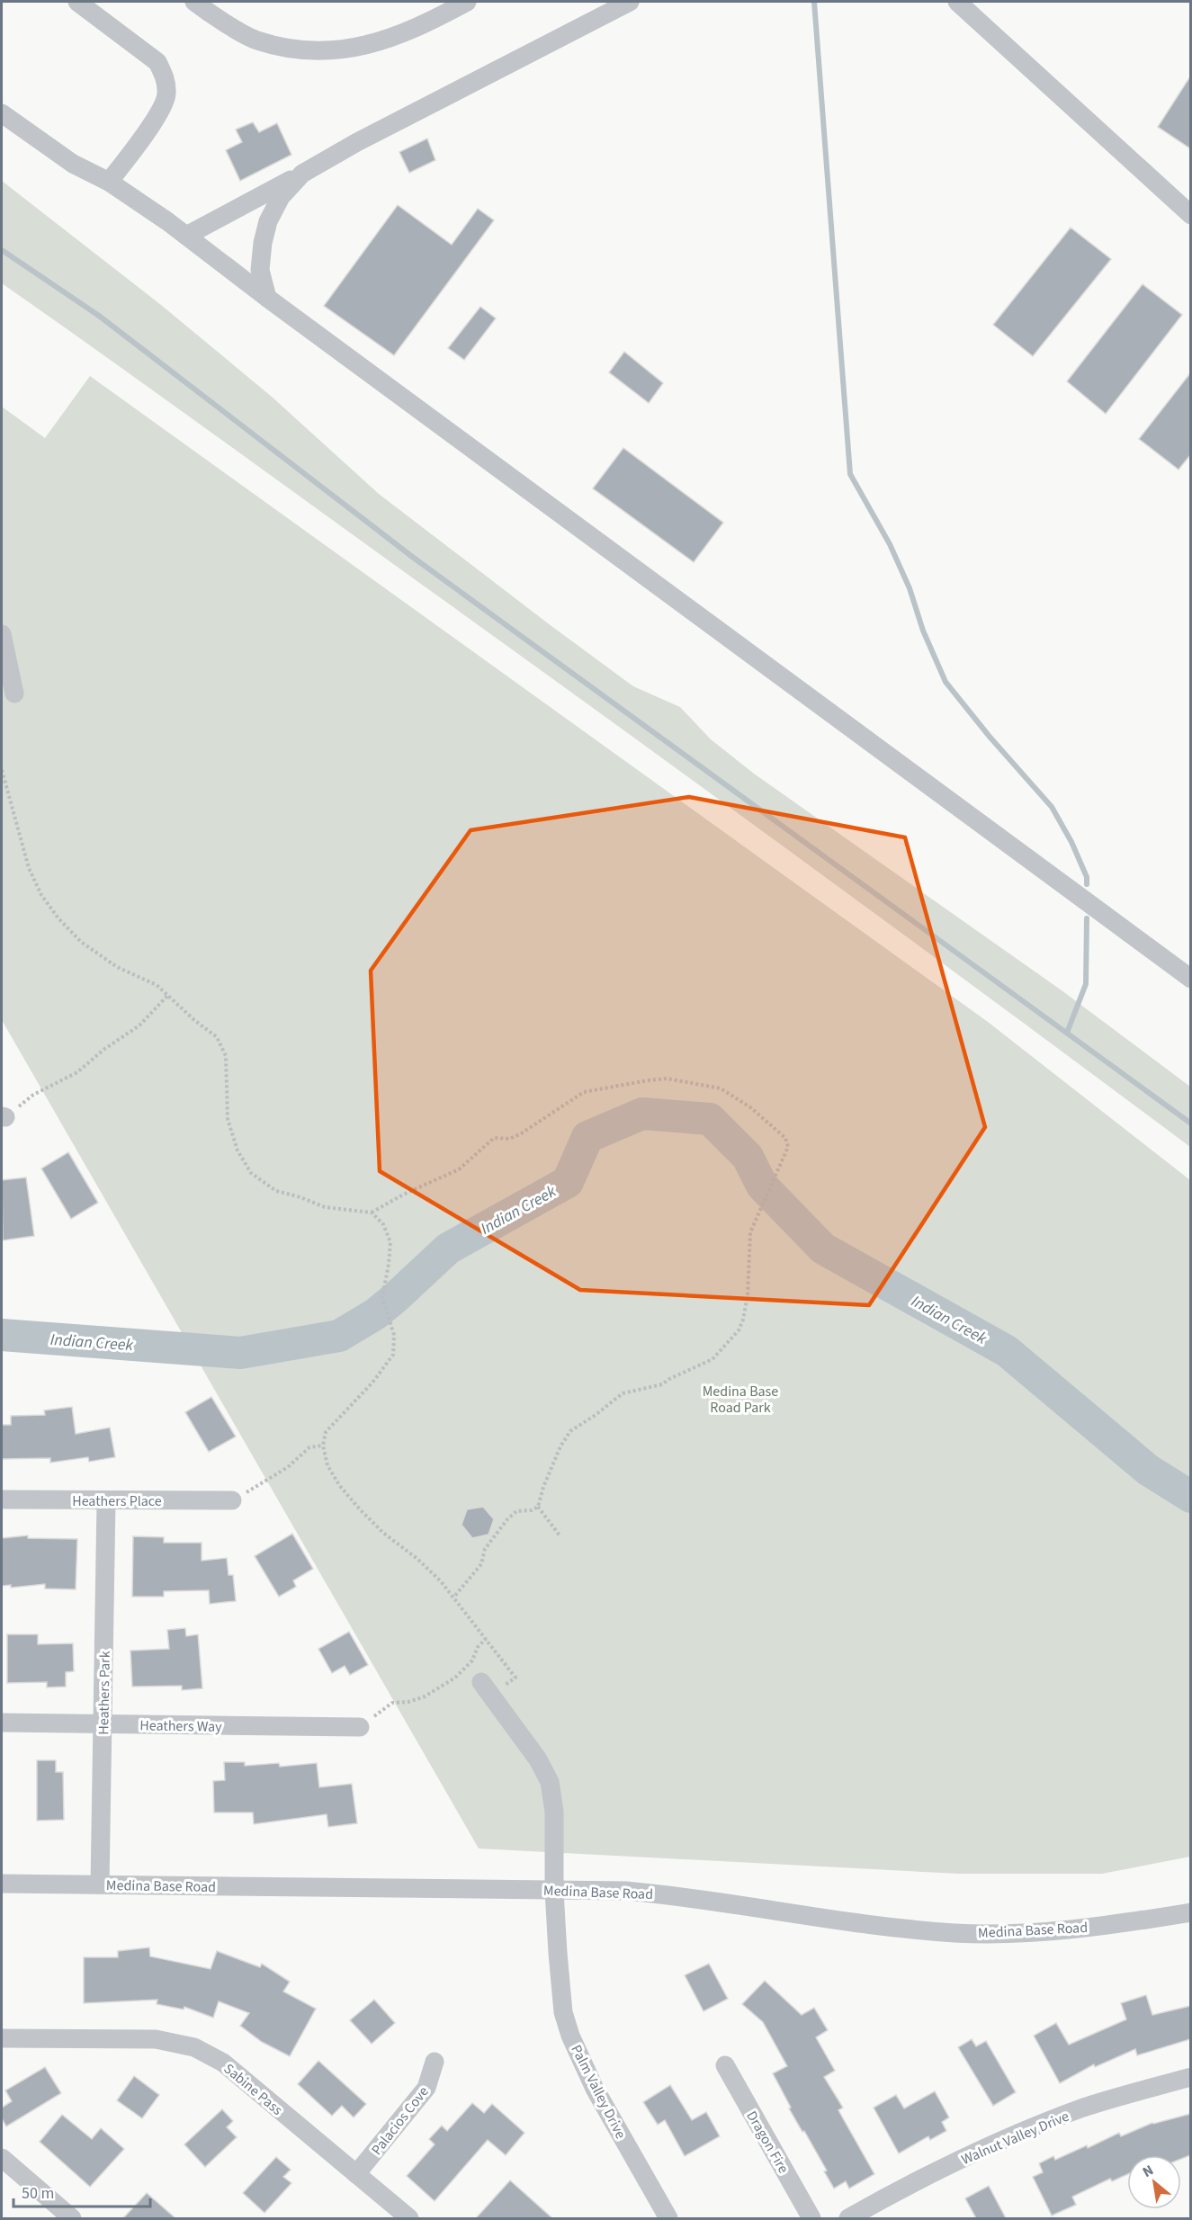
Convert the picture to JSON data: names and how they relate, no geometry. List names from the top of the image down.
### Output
{
  "streets": {
    "street": [
      "Heathers Place",
      "Heathers Park",
      "Heathers Way",
      "Medina Base Road",
      "Sabine Pass",
      "Palm Valley Drive",
      "Palacios Cove",
      "Walnut Valley Drive",
      "Dragon Fire"
    ]
  },
  "crossings": [
    ["Heathers Place", "Heathers Park"],
    ["Heathers Park", "Heathers Way"],
    ["Heathers Park", "Medina Base Road"],
    ["Medina Base Road", "Palm Valley Drive"],
    ["Sabine Pass", "Palacios Cove"]
  ],
  "water": ["Indian Creek"],
  "parks": ["Medina Base Road Park"],
  "scale_bar": "50 m",
  "north": "top left"
}
